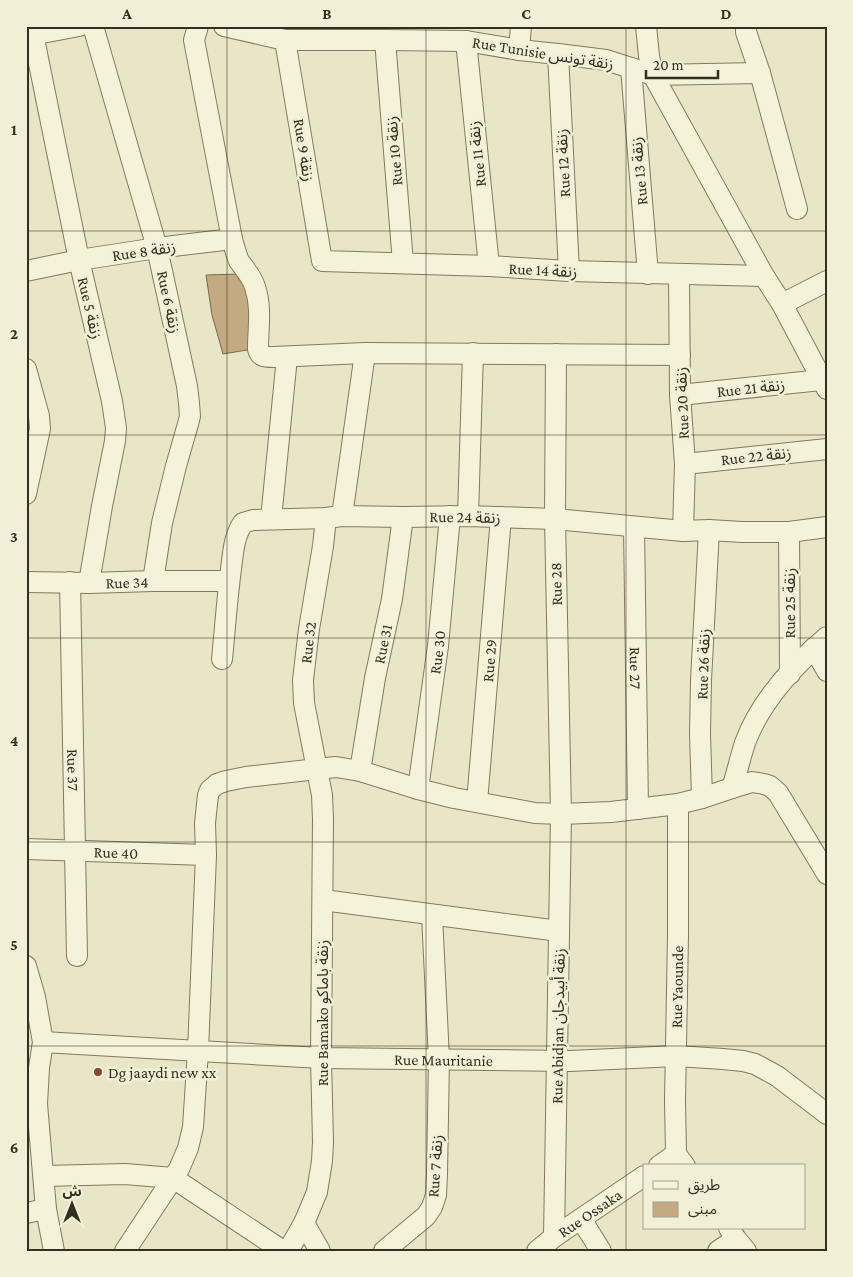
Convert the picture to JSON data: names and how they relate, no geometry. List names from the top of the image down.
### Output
{
  "streets": {
    "street": [
      "Rue Tunisie زنقة تونس",
      "Rue 9 زنقة",
      "Rue 10 زنقة",
      "Rue 11 زنقة",
      "Rue 12 زنقة",
      "Rue 13 زنقة",
      "Rue 8 زنقة",
      "Rue 14 زنقة",
      "Rue 6 زنقة",
      "Rue 5 زنقة",
      "Rue 21 زنقة",
      "Rue 20 زنقة",
      "Rue 22 زنقة",
      "Rue 24 زنقة",
      "Rue 34",
      "Rue 28",
      "Rue 25 زنقة",
      "Rue 32",
      "Rue 31",
      "Rue 30",
      "Rue 29",
      "Rue 26 زنقة",
      "Rue 27",
      "Rue 37",
      "Rue 40",
      "Rue Yaounde",
      "Rue Bamako زنقة باماكو",
      "Rue Abidjan زنقة أبيدجان",
      "Rue Mauritanie",
      "Rue 7 زنقة",
      "Rue Ossaka"
    ]
  },
  "crossings": [
    ["Rue Tunisie زنقة تونس", "Rue 9 زنقة"],
    ["Rue Tunisie زنقة تونس", "Rue 10 زنقة"],
    ["Rue Tunisie زنقة تونس", "Rue 11 زنقة"],
    ["Rue Tunisie زنقة تونس", "Rue 12 زنقة"],
    ["Rue Tunisie زنقة تونس", "Rue 13 زنقة"],
    ["Rue 9 زنقة", "Rue 14 زنقة"],
    ["Rue 10 زنقة", "Rue 14 زنقة"],
    ["Rue 11 زنقة", "Rue 14 زنقة"],
    ["Rue 12 زنقة", "Rue 14 زنقة"],
    ["Rue 13 زنقة", "Rue 14 زنقة"],
    ["Rue 8 زنقة", "Rue 6 زنقة"],
    ["Rue 8 زنقة", "Rue 5 زنقة"],
    ["Rue 14 زنقة", "Rue 20 زنقة"],
    ["Rue 6 زنقة", "Rue 34"],
    ["Rue 5 زنقة", "Rue 34"],
    ["Rue 5 زنقة", "Rue 37"],
    ["Rue 21 زنقة", "Rue 20 زنقة"],
    ["Rue 20 زنقة", "Rue 22 زنقة"],
    ["Rue 20 زنقة", "Rue 24 زنقة"],
    ["Rue 24 زنقة", "Rue 34"],
    ["Rue 24 زنقة", "Rue 28"],
    ["Rue 24 زنقة", "Rue 25 زنقة"],
    ["Rue 24 زنقة", "Rue 32"],
    ["Rue 24 زنقة", "Rue 31"],
    ["Rue 24 زنقة", "Rue 30"],
    ["Rue 24 زنقة", "Rue 29"],
    ["Rue 24 زنقة", "Rue 26 زنقة"],
    ["Rue 24 زنقة", "Rue 27"],
    ["Rue 34", "Rue 37"],
    ["Rue 28", "Rue Abidjan زنقة أبيدجان"],
    ["Rue 32", "Rue Bamako زنقة باماكو"],
    ["Rue 37", "Rue 40"],
    ["Rue Yaounde", "Rue Mauritanie"],
    ["Rue Bamako زنقة باماكو", "Rue Mauritanie"],
    ["Rue Abidjan زنقة أبيدجان", "Rue Mauritanie"],
    ["Rue Abidjan زنقة أبيدجان", "Rue Ossaka"],
    ["Rue Mauritanie", "Rue 7 زنقة"]
  ],
  "places": ["Dg jaaydi new xx"],
  "legend": ["طريق", "مبنى"],
  "scale_bar": "20 m",
  "north": "top",
  "grid": {
    "columns": [
      "A",
      "B",
      "C",
      "D"
    ],
    "rows": [
      "1",
      "2",
      "3",
      "4",
      "5",
      "6"
    ]
  }
}
